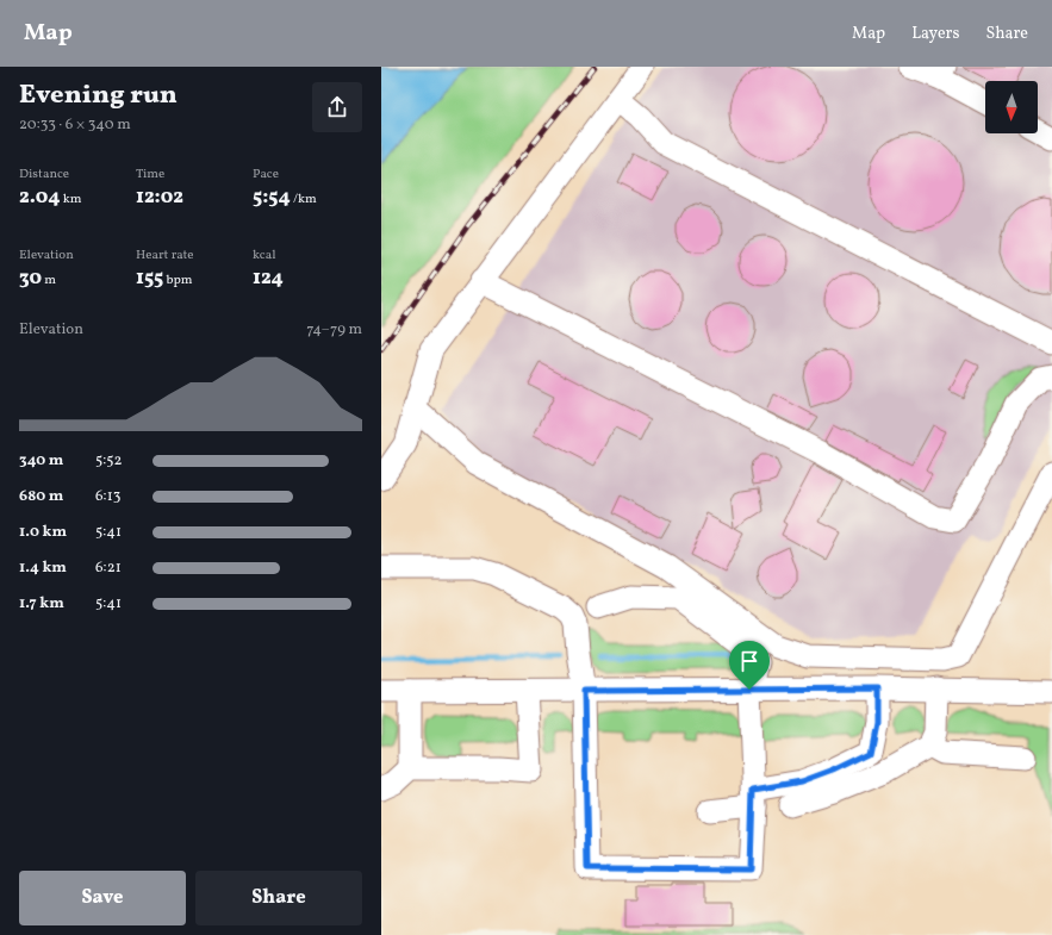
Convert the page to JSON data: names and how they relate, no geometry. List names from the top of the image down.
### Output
{
  "north": "bottom",
  "page": {
    "header": "Map",
    "nav": ["Map", "Layers", "Share"],
    "heading": ["Evening run", "20:33 · 6 × 340 m"],
    "stats": [
      ["Distance", "2.04 km"],
      ["Time", "12:02"],
      ["Pace", "5:54 /km"],
      ["Elevation", "30 m"],
      ["Heart rate", "155 bpm"],
      ["kcal", "124"]
    ],
    "chart": ["Elevation", "74–79 m"],
    "list": [
      {
        "name": "340 m",
        "note": "5:52"
      },
      {
        "name": "680 m",
        "note": "6:13"
      },
      {
        "name": "1.0 km",
        "note": "5:41"
      },
      {
        "name": "1.4 km",
        "note": "6:21"
      },
      {
        "name": "1.7 km",
        "note": "5:41"
      }
    ],
    "buttons": ["Save", "Share"]
  }
}
